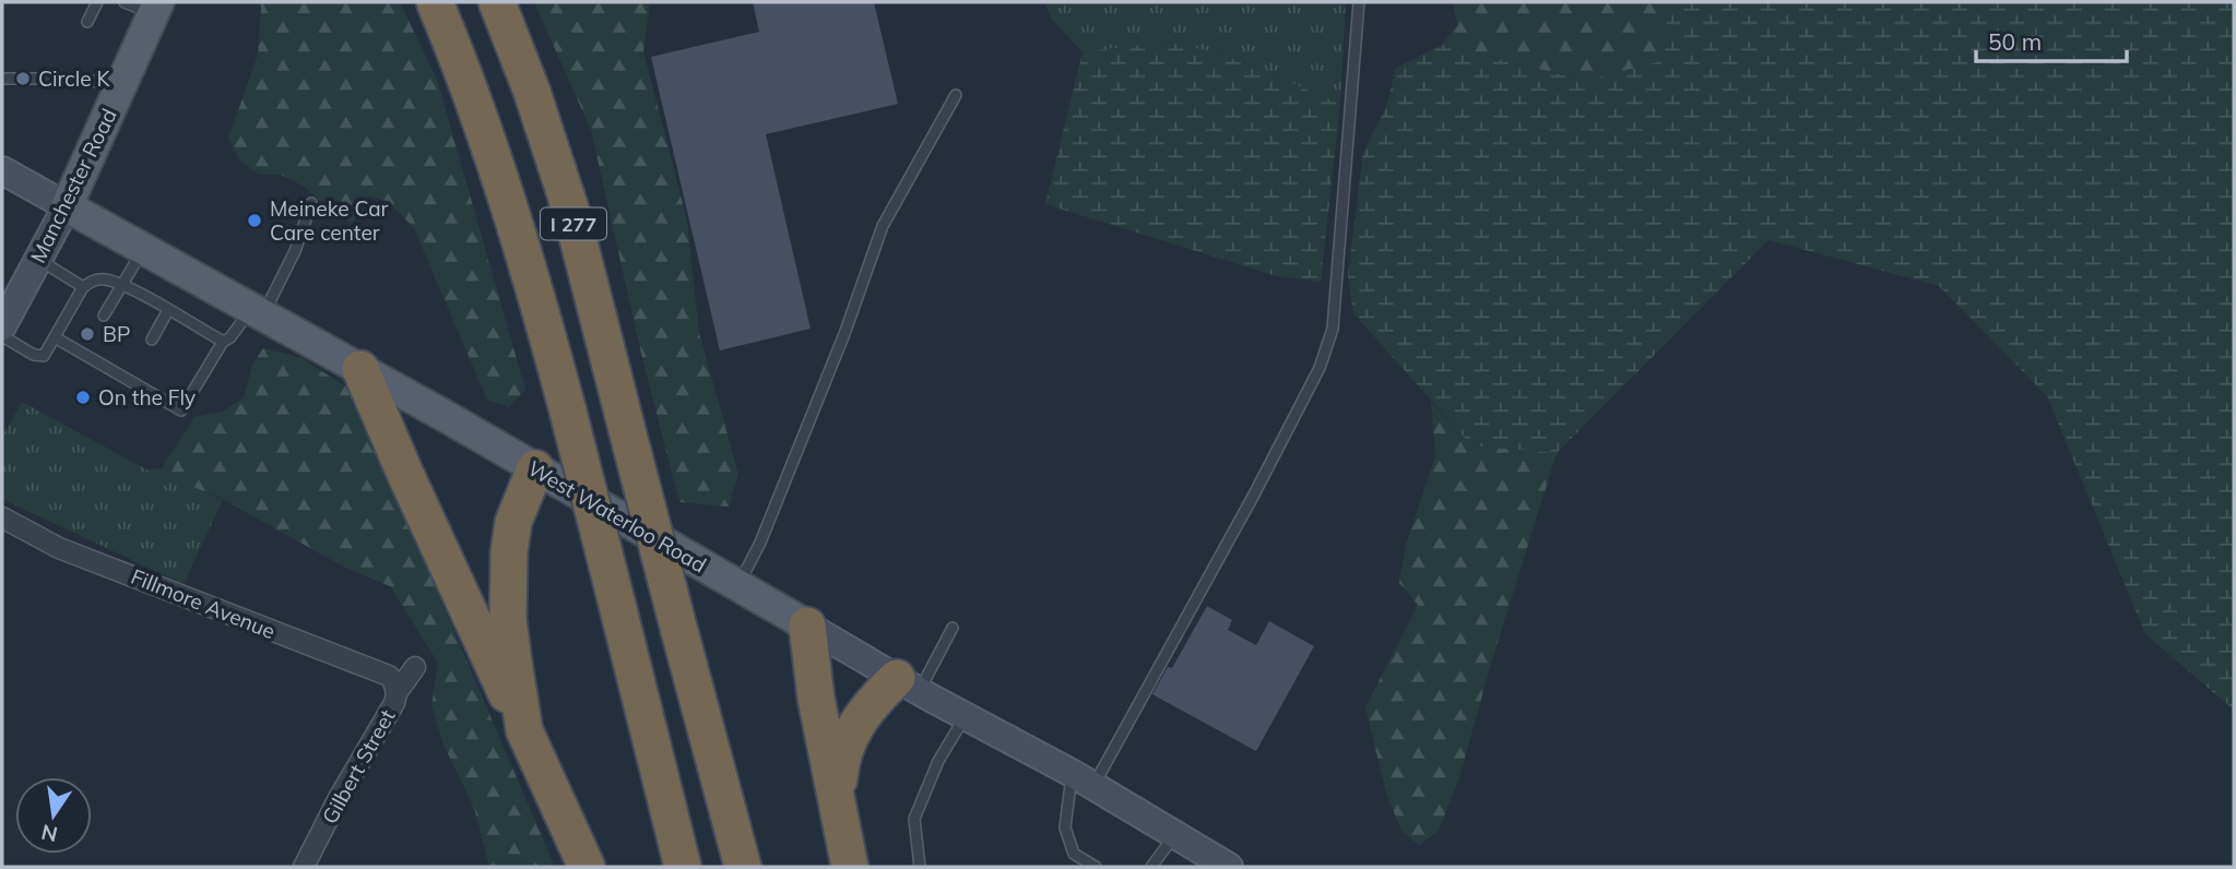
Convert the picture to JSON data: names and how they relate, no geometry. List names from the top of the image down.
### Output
{
  "streets": {
    "highway": ["I 277"],
    "main road": ["Manchester Road", "West Waterloo Road"],
    "street": ["Fillmore Avenue", "Gilbert Street"]
  },
  "crossings": [
    ["Manchester Road", "West Waterloo Road"],
    ["Fillmore Avenue", "Gilbert Street"]
  ],
  "places": [
    "Circle K",
    "Meineke Car Care center",
    "BP",
    "On the Fly"
  ],
  "scale_bar": "50 m",
  "north": "bottom"
}
